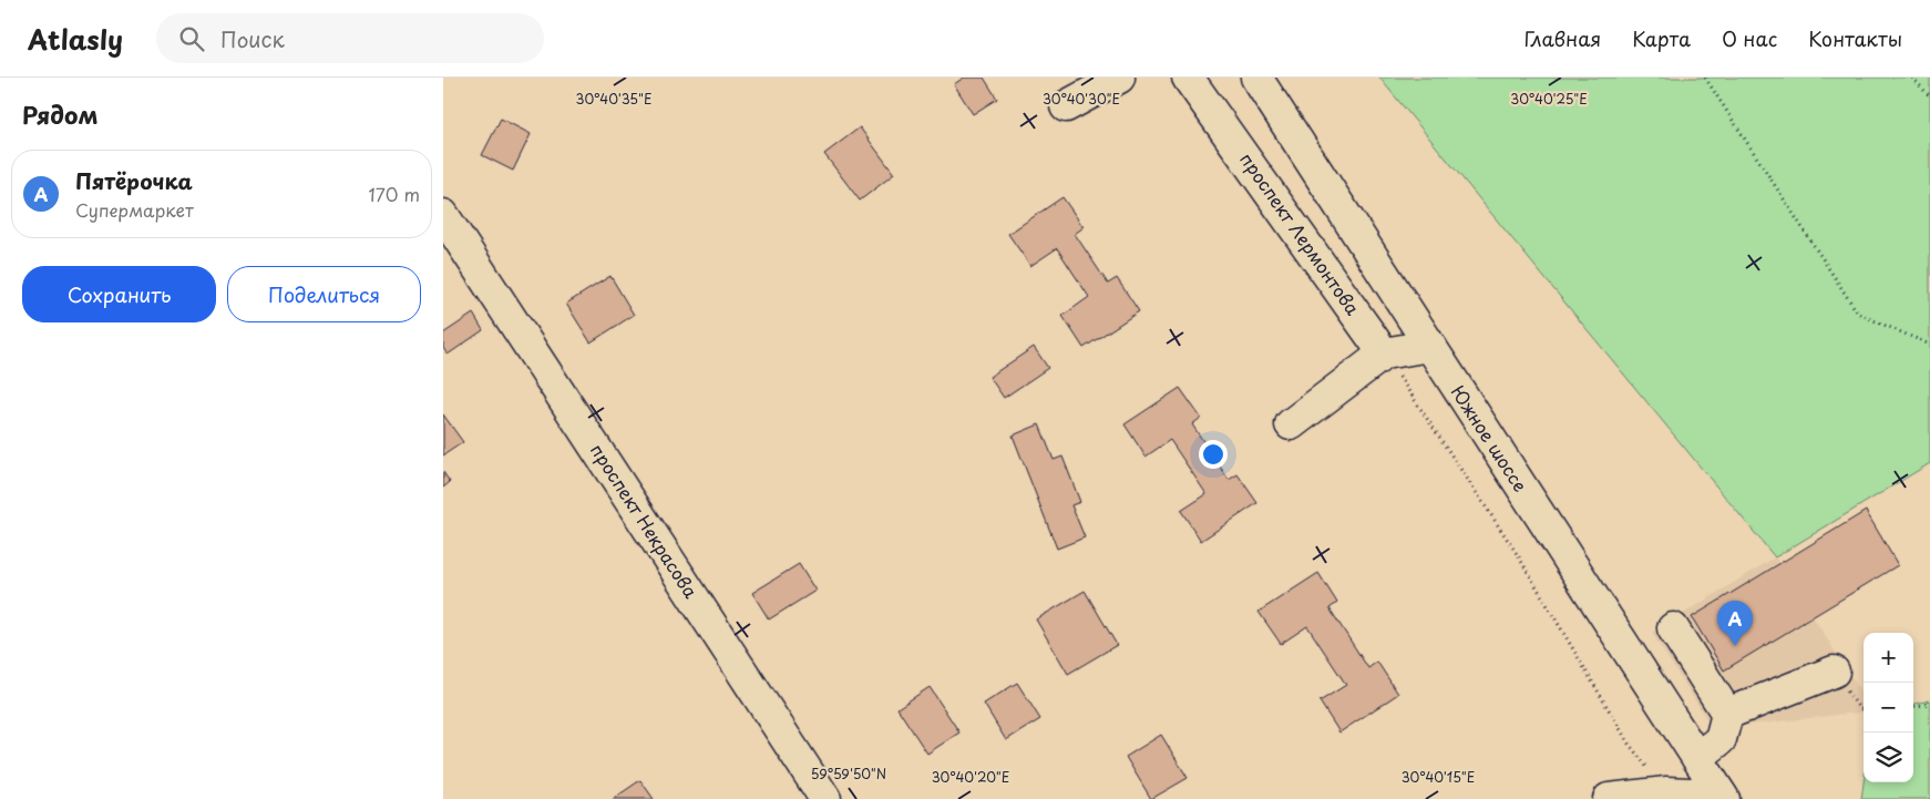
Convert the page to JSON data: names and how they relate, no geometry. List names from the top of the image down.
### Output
{
  "streets": {
    "street": ["проспект Лермонтова", "Южное шоссе", "проспект Некрасова"]
  },
  "page": {
    "header": "Atlasly",
    "search": "Поиск",
    "nav": [
      "Главная",
      "Карта",
      "О нас",
      "Контакты"
    ],
    "heading": "Рядом",
    "list": [
      {
        "mark": "A",
        "name": "Пятёрочка",
        "note": "Супермаркет",
        "value": "170 m"
      }
    ],
    "buttons": ["Сохранить", "Поделиться"],
    "pins": "A",
    "map_buttons": ["+", "−"]
  },
  "coordinates": [
    "30°40'35\"E",
    "30°40'30\"E",
    "30°40'25\"E",
    "59°59'50\"N",
    "30°40'20\"E",
    "30°40'15\"E"
  ]
}
